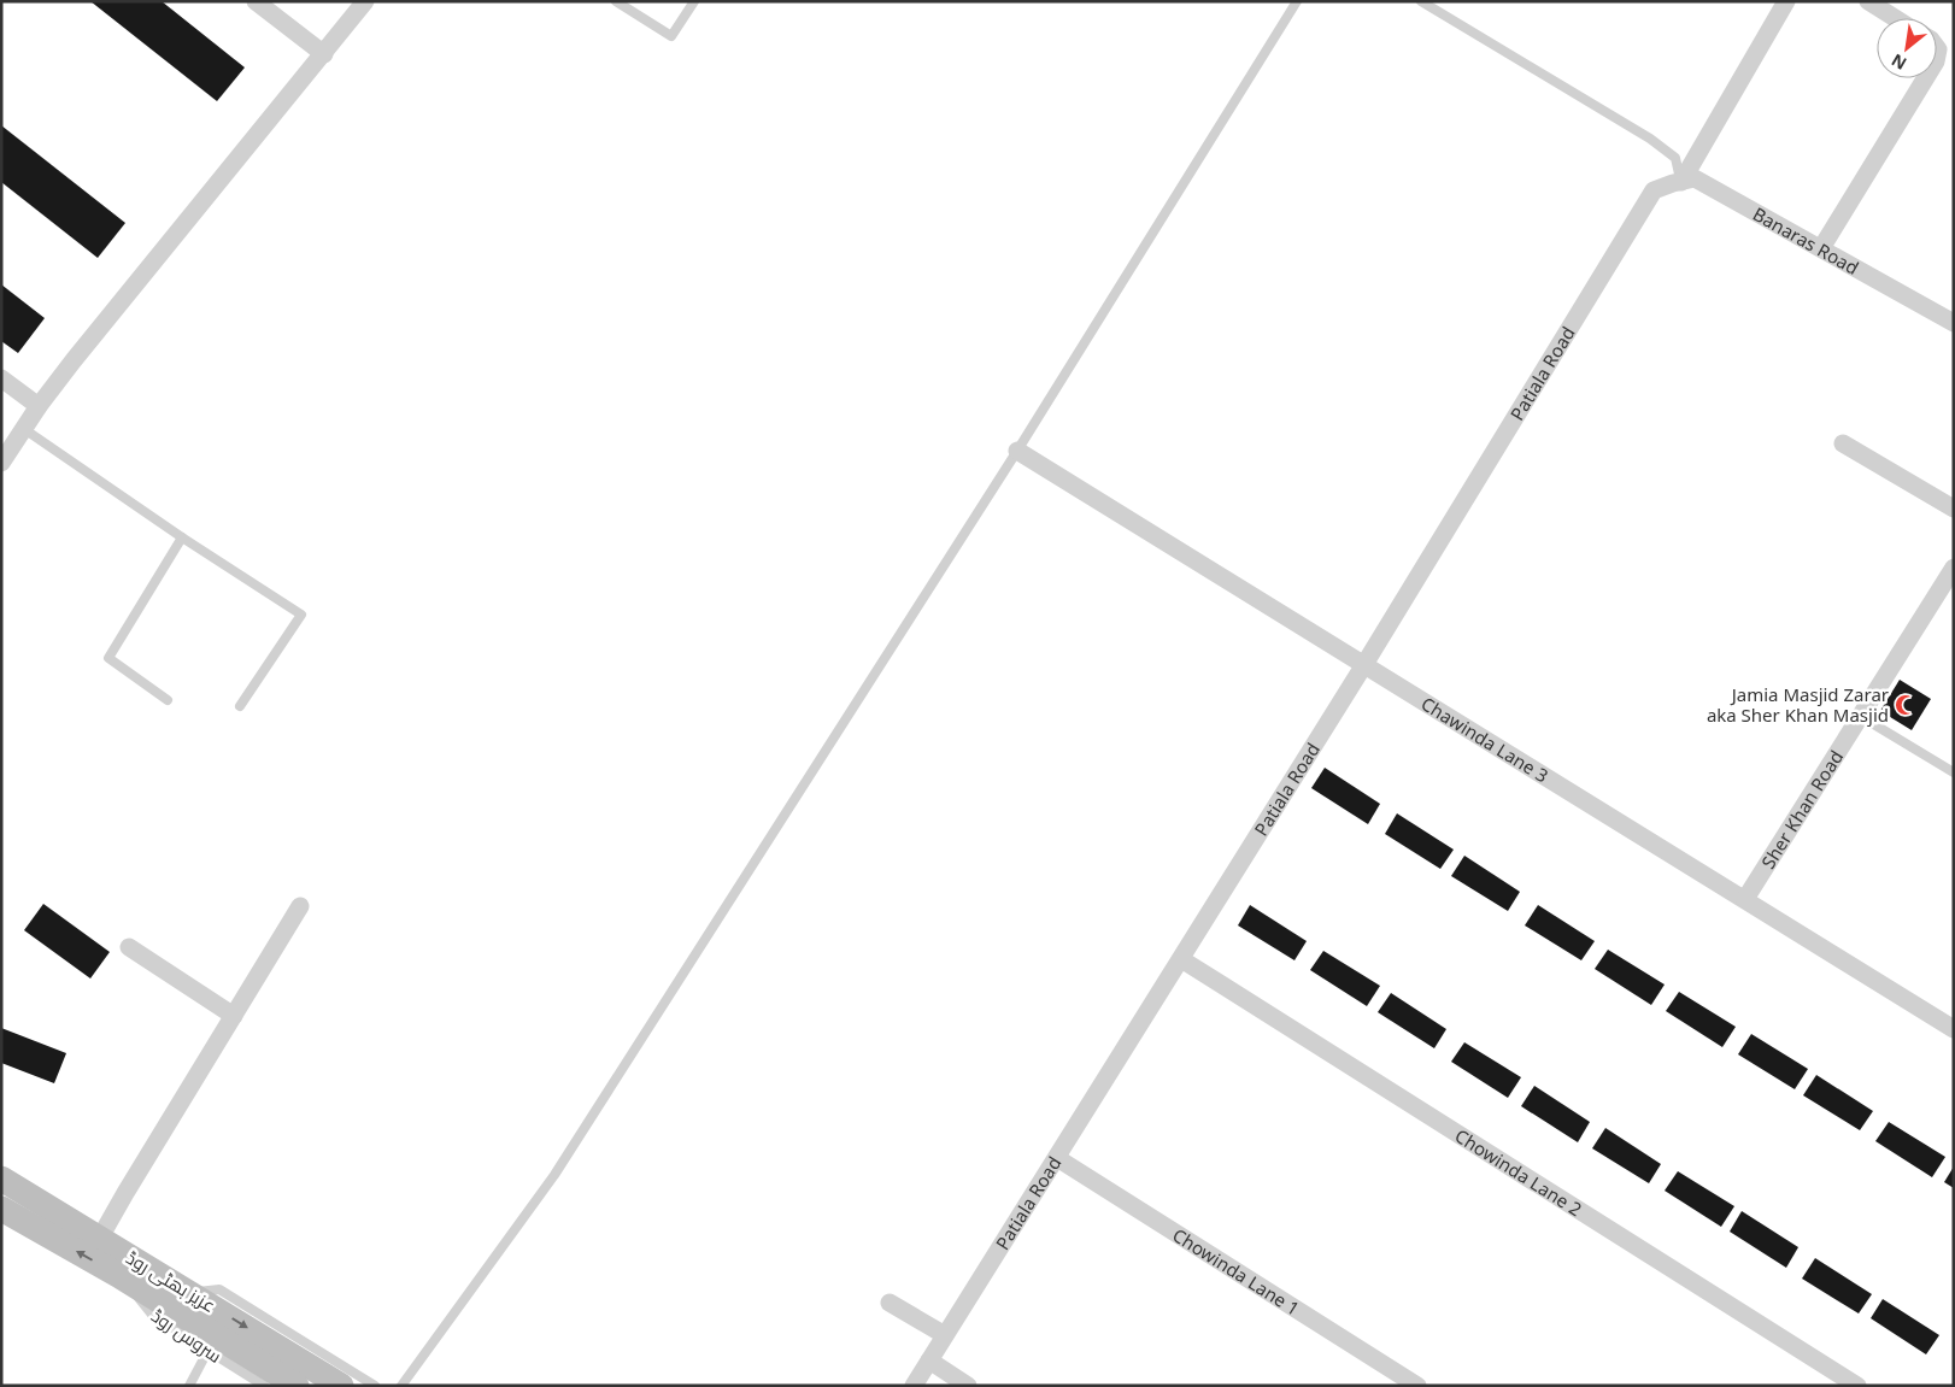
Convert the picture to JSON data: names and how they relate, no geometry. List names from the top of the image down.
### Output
{
  "streets": {
    "main road": ["عزیز بھٹی روڈ"],
    "street": [
      "Banaras Road",
      "Patiala Road",
      "Chawinda Lane 3",
      "Sher Khan Road",
      "Chowinda Lane 2",
      "Chowinda Lane 1"
    ],
    "lane": ["سروس روڈ"]
  },
  "crossings": [
    ["Banaras Road", "Patiala Road"],
    ["Patiala Road", "Chawinda Lane 3"],
    ["Patiala Road", "Chowinda Lane 2"],
    ["Patiala Road", "Chowinda Lane 1"],
    ["Chawinda Lane 3", "Sher Khan Road"],
    ["عزیز بھٹی روڈ", "سروس روڈ"]
  ],
  "places": {
    "mosque": ["Jamia Masjid Zarar aka Sher Khan Masjid"]
  },
  "north": "bottom left"
}
